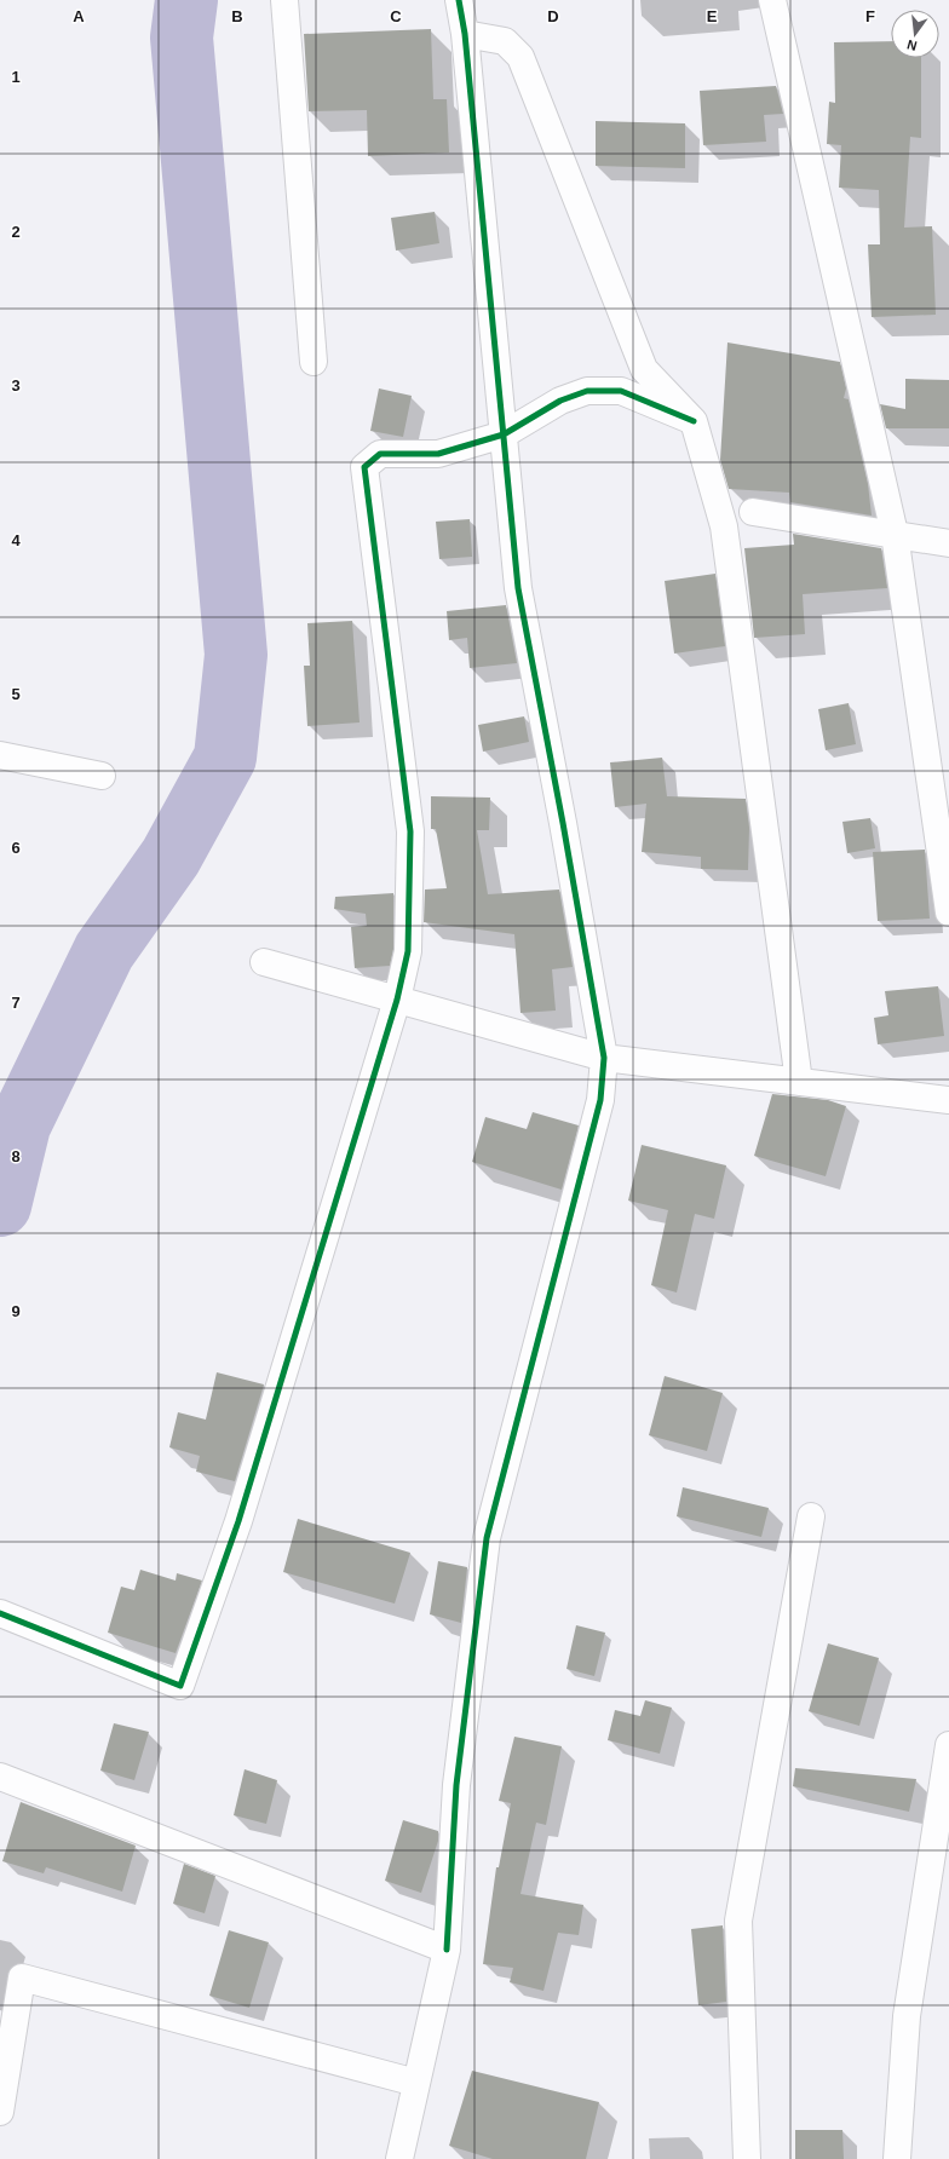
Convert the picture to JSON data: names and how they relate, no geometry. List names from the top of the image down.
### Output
{
  "north": "bottom",
  "grid": {
    "columns": [
      "A",
      "B",
      "C",
      "D",
      "E",
      "F"
    ],
    "rows": [
      "1",
      "2",
      "3",
      "4",
      "5",
      "6",
      "7",
      "8",
      "9"
    ]
  }
}
